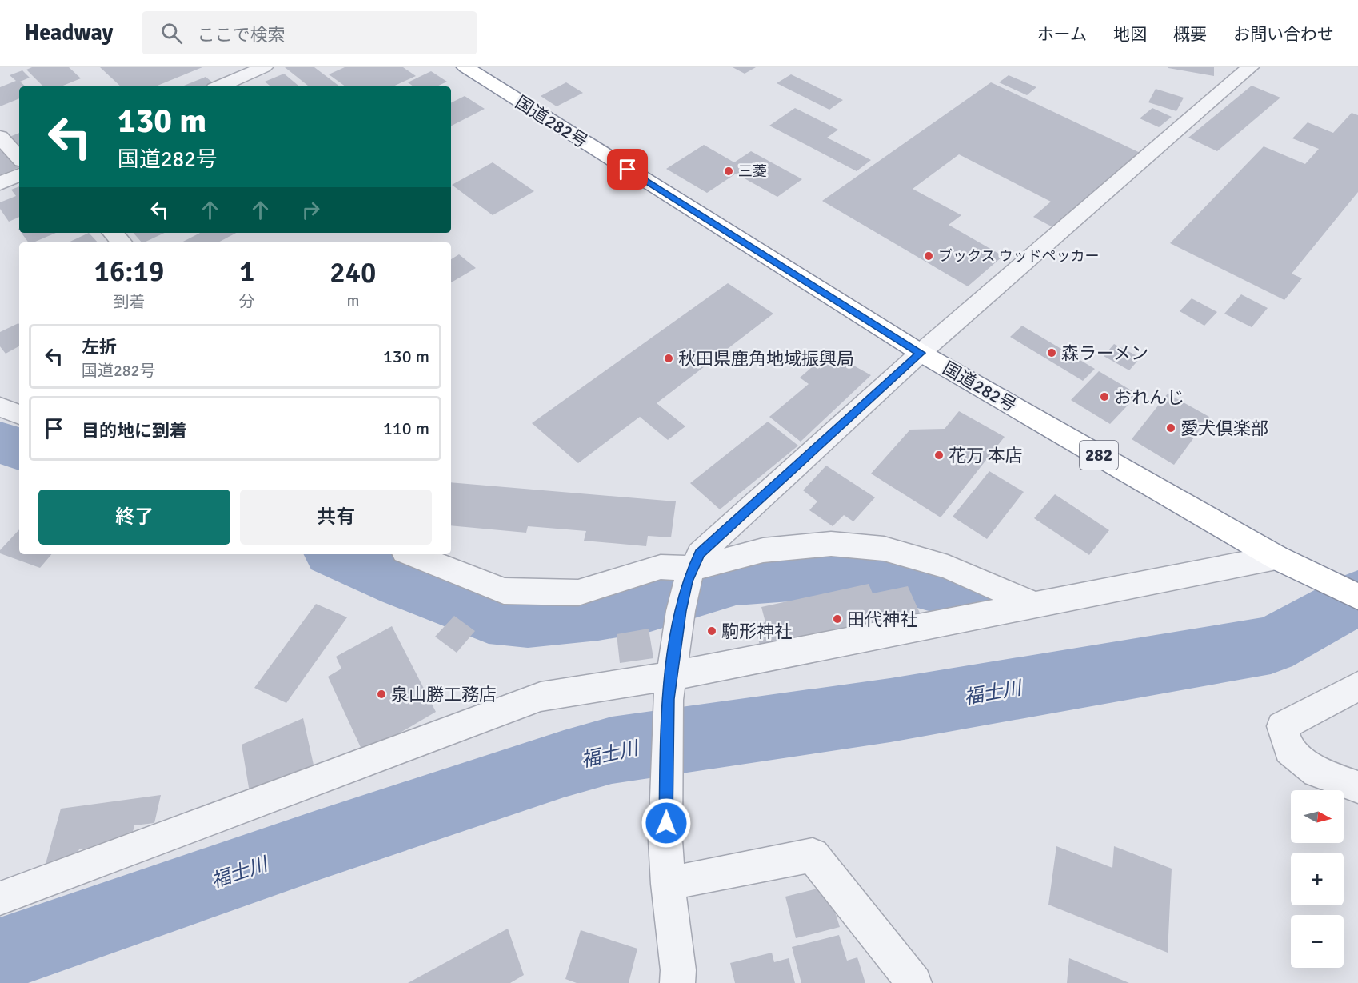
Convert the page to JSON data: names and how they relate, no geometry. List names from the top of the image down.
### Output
{
  "streets": {
    "highway": ["国道282号", "282"]
  },
  "water": ["福士川"],
  "places": [
    "三菱",
    "ブックス ウッドペッカー",
    "森ラーメン",
    "秋田県鹿角地域振興局",
    "おれんじ",
    "愛犬倶楽部",
    "花万 本店",
    "田代神社",
    "駒形神社",
    "泉山勝工務店"
  ],
  "north": "right",
  "page": {
    "header": "Headway",
    "search": "ここで検索",
    "nav": [
      "ホーム",
      "地図",
      "概要",
      "お問い合わせ"
    ],
    "turn": ["130 m", "国道282号"],
    "eta": [
      "16:19",
      "到着",
      "1",
      "分",
      "240",
      "m"
    ],
    "list": [
      {
        "name": "左折",
        "note": "国道282号",
        "value": "130 m"
      },
      {
        "name": "目的地に到着",
        "value": "110 m"
      }
    ],
    "buttons": ["終了", "共有"],
    "map_buttons": ["+", "−"]
  }
}
